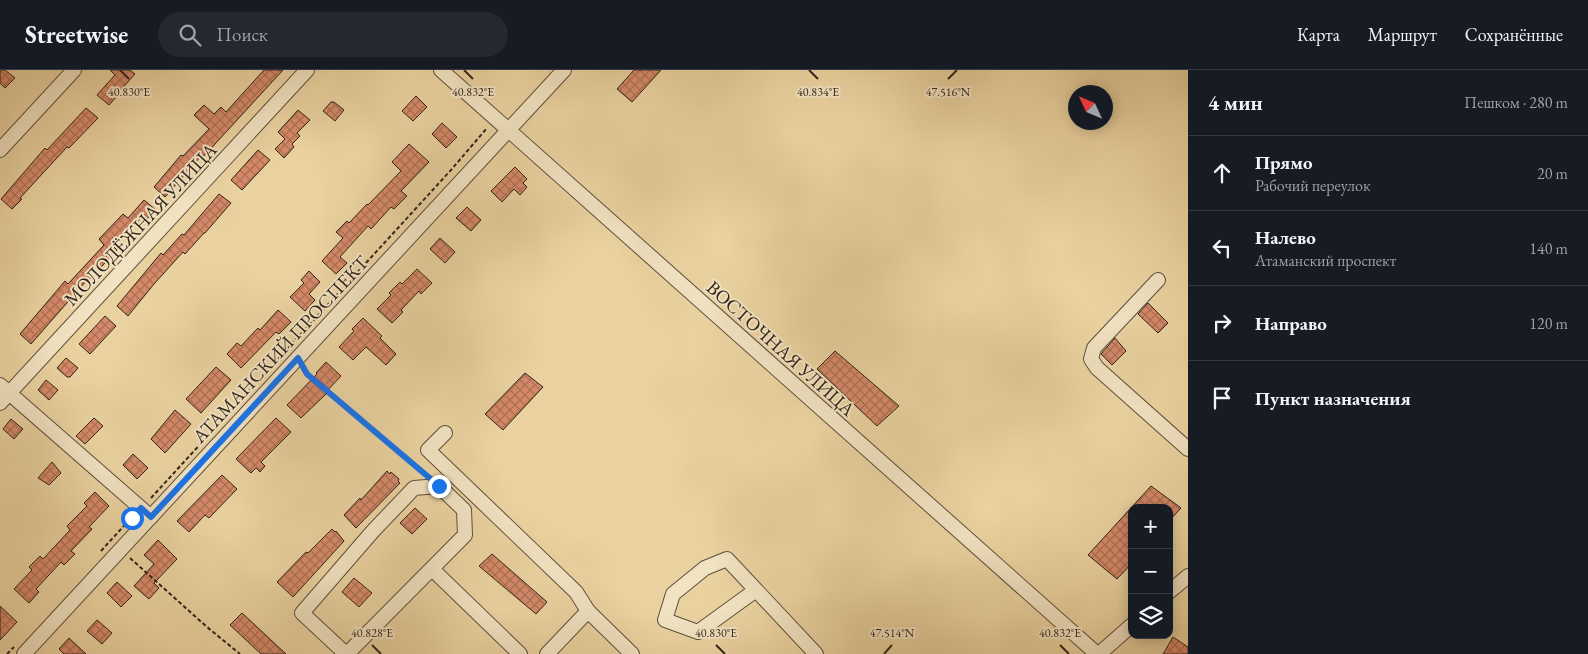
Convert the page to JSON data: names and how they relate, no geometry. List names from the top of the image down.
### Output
{
  "streets": {
    "street": ["МОЛОДЁЖНАЯ УЛИЦА", "ВОСТОЧНАЯ УЛИЦА", "АТАМАНСКИЙ ПРОСПЕКТ"]
  },
  "crossings": [
    ["ВОСТОЧНАЯ УЛИЦА", "АТАМАНСКИЙ ПРОСПЕКТ"]
  ],
  "north": "top left",
  "page": {
    "header": "Streetwise",
    "search": "Поиск",
    "nav": ["Карта", "Маршрут", "Сохранённые"],
    "heading": ["4 мин", "Пешком · 280 m"],
    "list": [
      ["Прямо", "Рабочий переулок", "20 m"],
      ["Налево", "Атаманский проспект", "140 m"],
      ["Направо", "120 m"],
      "Пункт назначения"
    ],
    "map_buttons": ["+", "−"]
  },
  "coordinates": [
    "40.830°E",
    "40.832°E",
    "40.834°E",
    "47.516°N",
    "47.514°N",
    "40.828°E"
  ]
}
